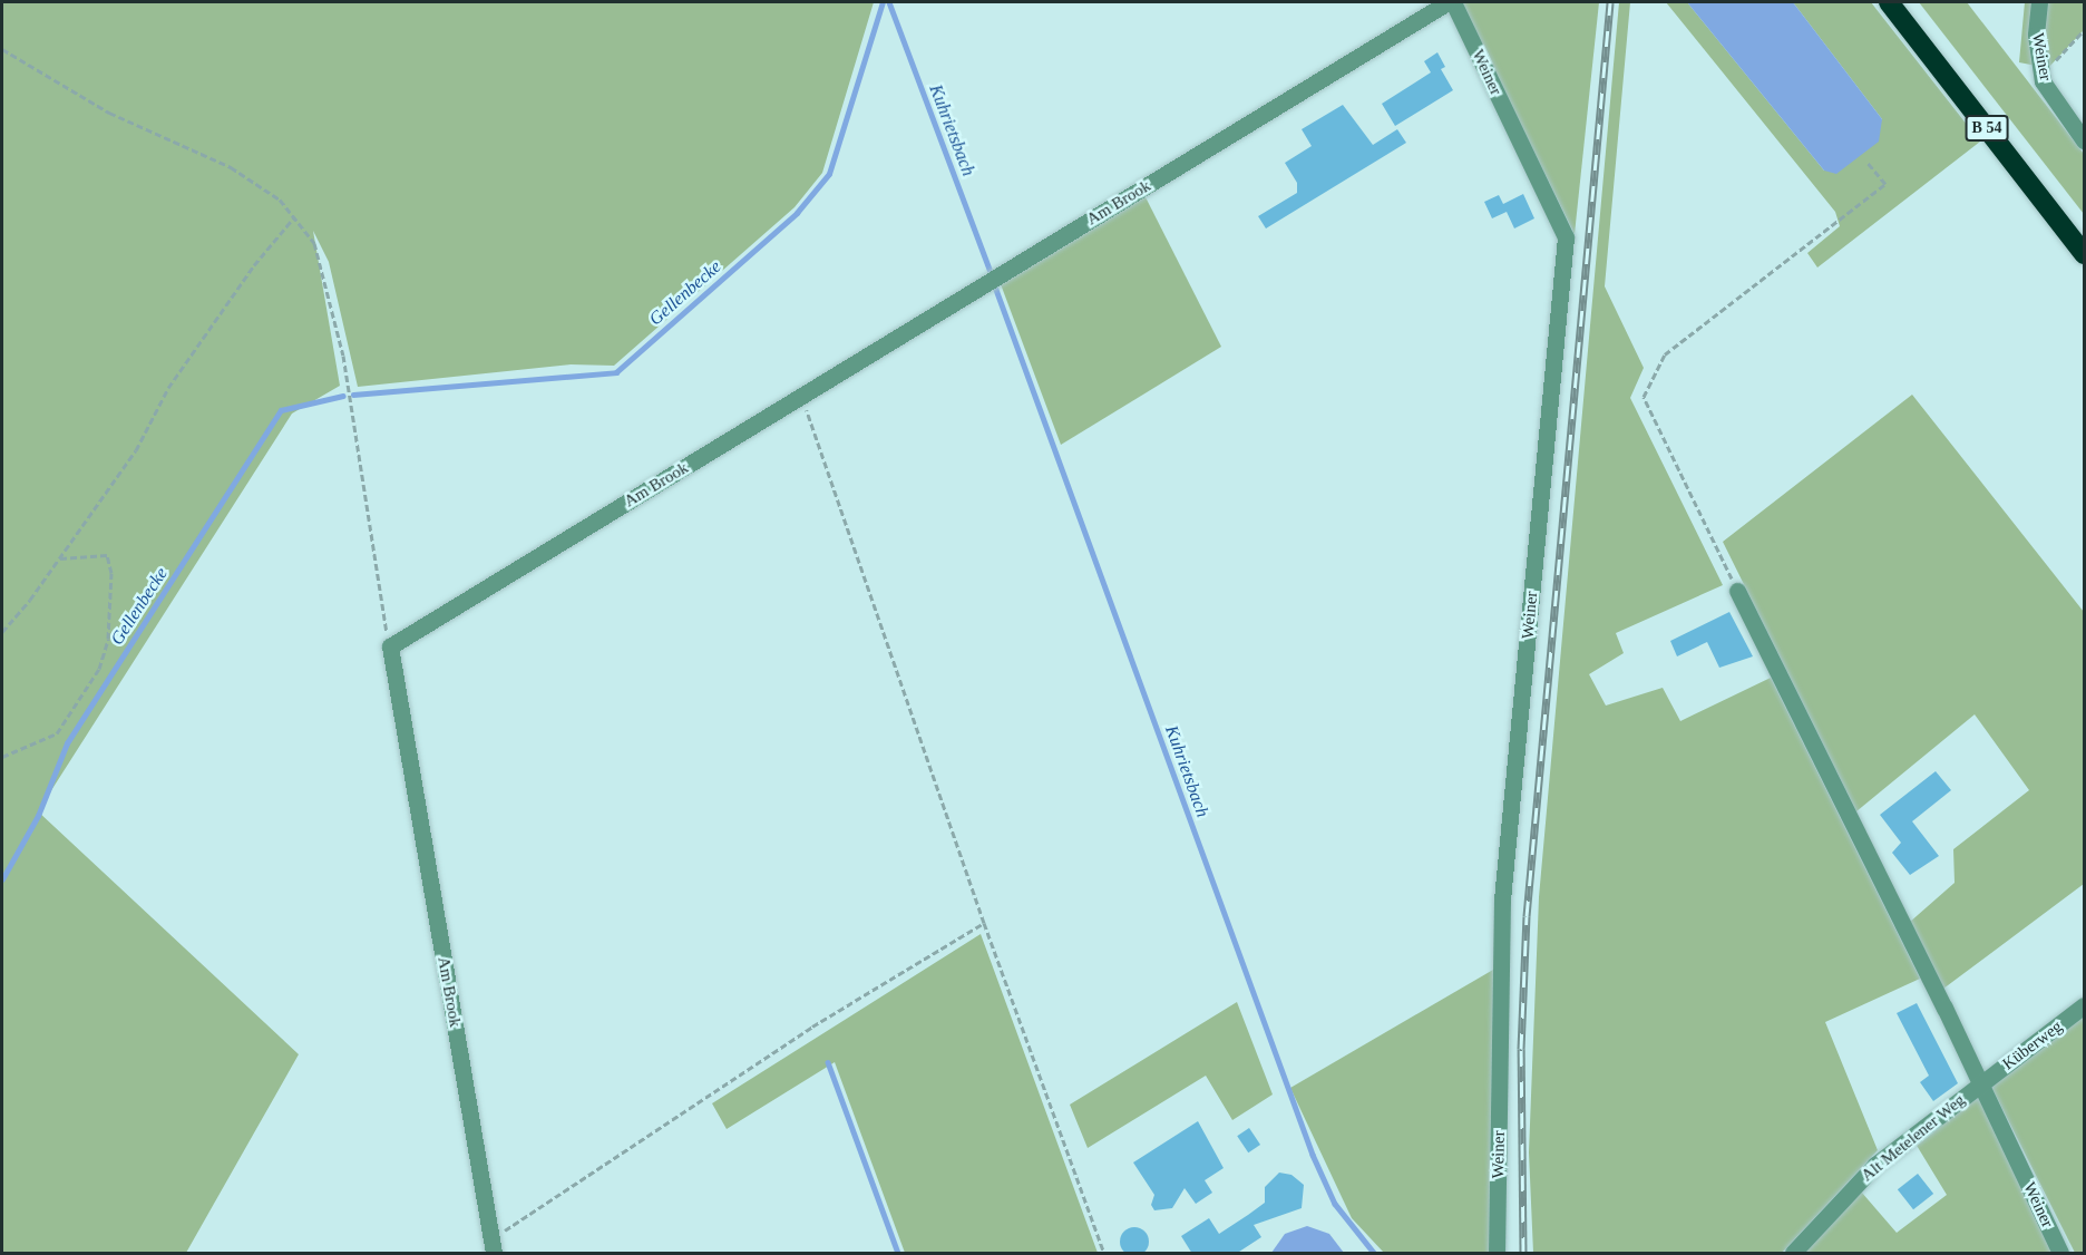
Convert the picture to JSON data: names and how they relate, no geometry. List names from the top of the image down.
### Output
{
  "streets": {
    "highway": ["B 54"],
    "street": [
      "Weiner",
      "Am Brook",
      "Küberweg",
      "Alt Metelener Weg"
    ]
  },
  "crossings": [
    ["Weiner", "Küberweg"],
    ["Weiner", "Alt Metelener Weg"],
    ["Küberweg", "Alt Metelener Weg"]
  ],
  "water": ["Kuhrietsbach", "Gellenbecke"]
}
